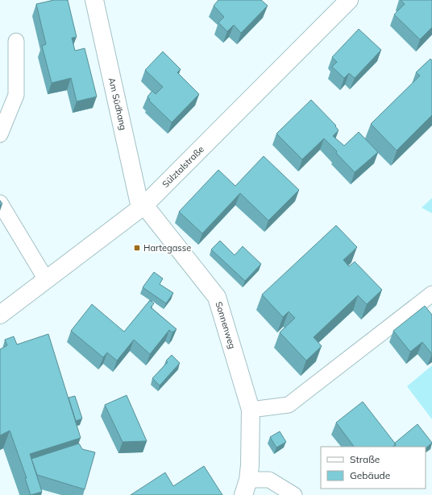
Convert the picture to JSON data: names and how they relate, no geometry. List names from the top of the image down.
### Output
{
  "streets": {
    "street": ["Am Südhang", "Sülztalstraße", "Sonnenweg"]
  },
  "crossings": [
    ["Am Südhang", "Sülztalstraße"],
    ["Am Südhang", "Sonnenweg"],
    ["Sülztalstraße", "Sonnenweg"]
  ],
  "places": {
    "transit": ["Hartegasse"]
  },
  "legend": ["Straße", "Gebäude"]
}
